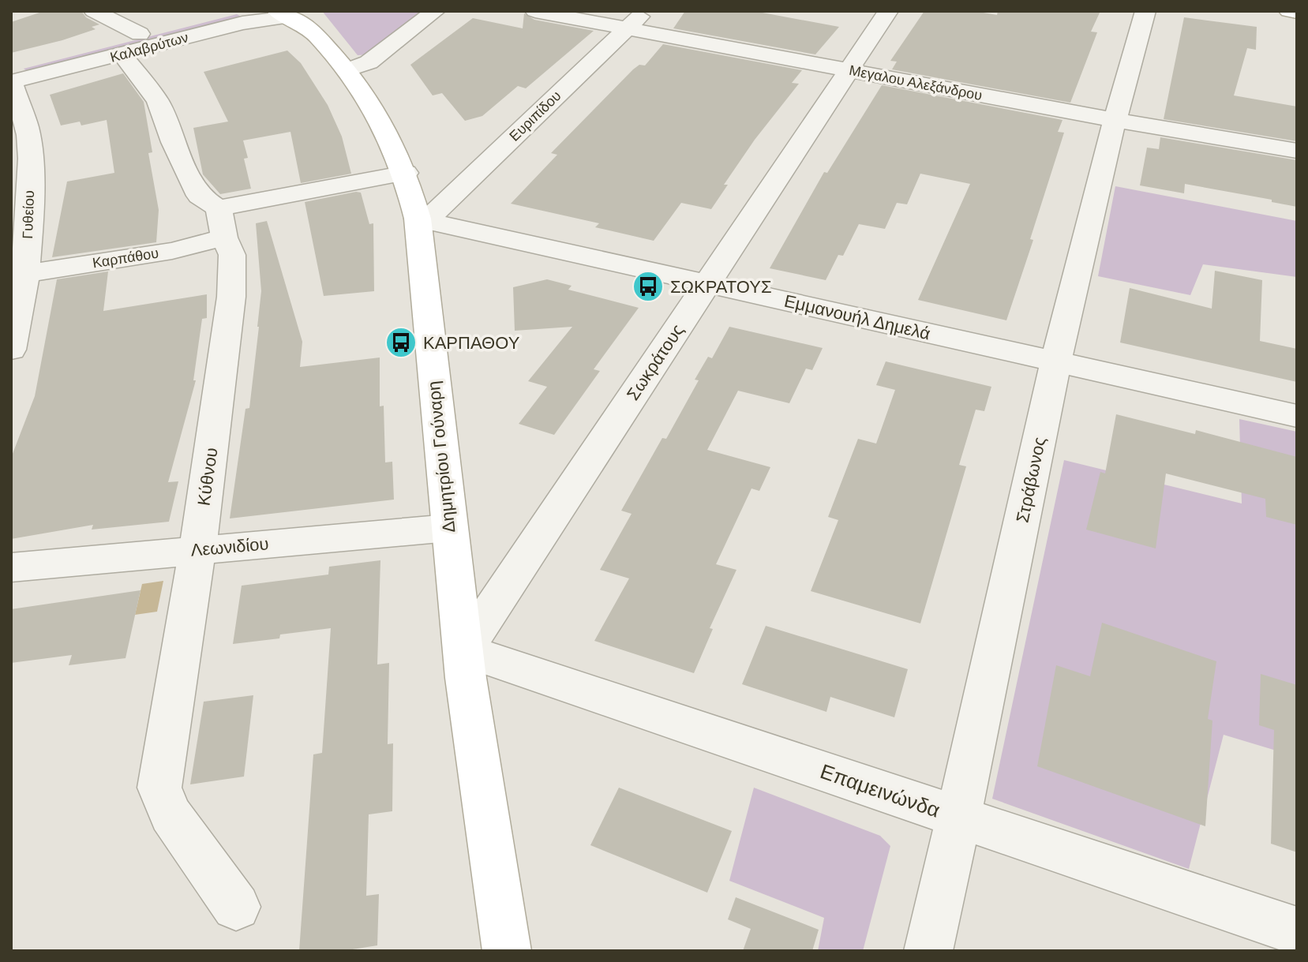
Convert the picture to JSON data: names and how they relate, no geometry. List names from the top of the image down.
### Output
{
  "streets": {
    "main road": ["Δημητρίου Γούναρη"],
    "street": [
      "Καλαβρύτων",
      "Μεγαλου Αλεξάνδρου",
      "Ευριπίδου",
      "Γυθείου",
      "Καρπάθου",
      "Εμμανουήλ Δημελά",
      "Σωκράτους",
      "Κύθνου",
      "Στράβωνος",
      "Λεωνιδίου",
      "Επαμεινώνδα"
    ]
  },
  "crossings": [
    ["Καλαβρύτων", "Γυθείου"],
    ["Καλαβρύτων", "Δημητρίου Γούναρη"],
    ["Μεγαλου Αλεξάνδρου", "Ευριπίδου"],
    ["Μεγαλου Αλεξάνδρου", "Σωκράτους"],
    ["Μεγαλου Αλεξάνδρου", "Στράβωνος"],
    ["Ευριπίδου", "Εμμανουήλ Δημελά"],
    ["Ευριπίδου", "Δημητρίου Γούναρη"],
    ["Γυθείου", "Καρπάθου"],
    ["Καρπάθου", "Δημητρίου Γούναρη"],
    ["Καρπάθου", "Κύθνου"],
    ["Εμμανουήλ Δημελά", "Σωκράτους"],
    ["Εμμανουήλ Δημελά", "Δημητρίου Γούναρη"],
    ["Εμμανουήλ Δημελά", "Στράβωνος"],
    ["Σωκράτους", "Δημητρίου Γούναρη"],
    ["Σωκράτους", "Επαμεινώνδα"],
    ["Δημητρίου Γούναρη", "Λεωνιδίου"],
    ["Δημητρίου Γούναρη", "Επαμεινώνδα"],
    ["Κύθνου", "Λεωνιδίου"],
    ["Στράβωνος", "Επαμεινώνδα"]
  ],
  "places": {
    "bus stop": ["ΣΩΚΡΑΤΟΥΣ", "ΚΑΡΠΑΘΟΥ"]
  }
}
